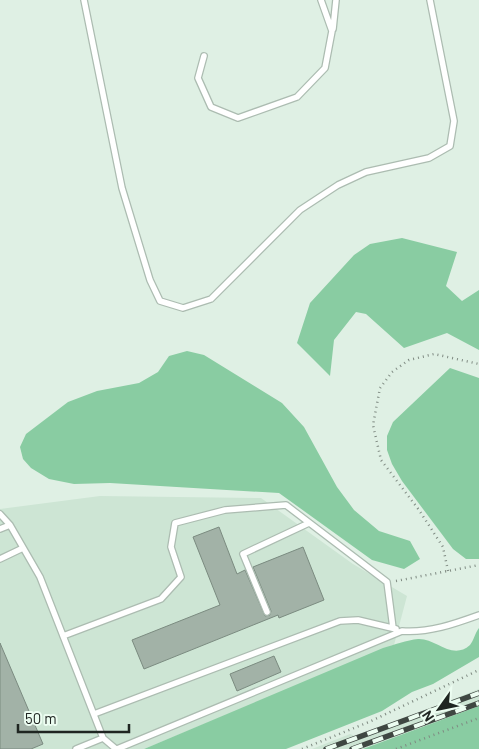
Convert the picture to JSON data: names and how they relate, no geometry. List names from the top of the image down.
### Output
{
  "scale_bar": "50 m",
  "north": "bottom left"
}
